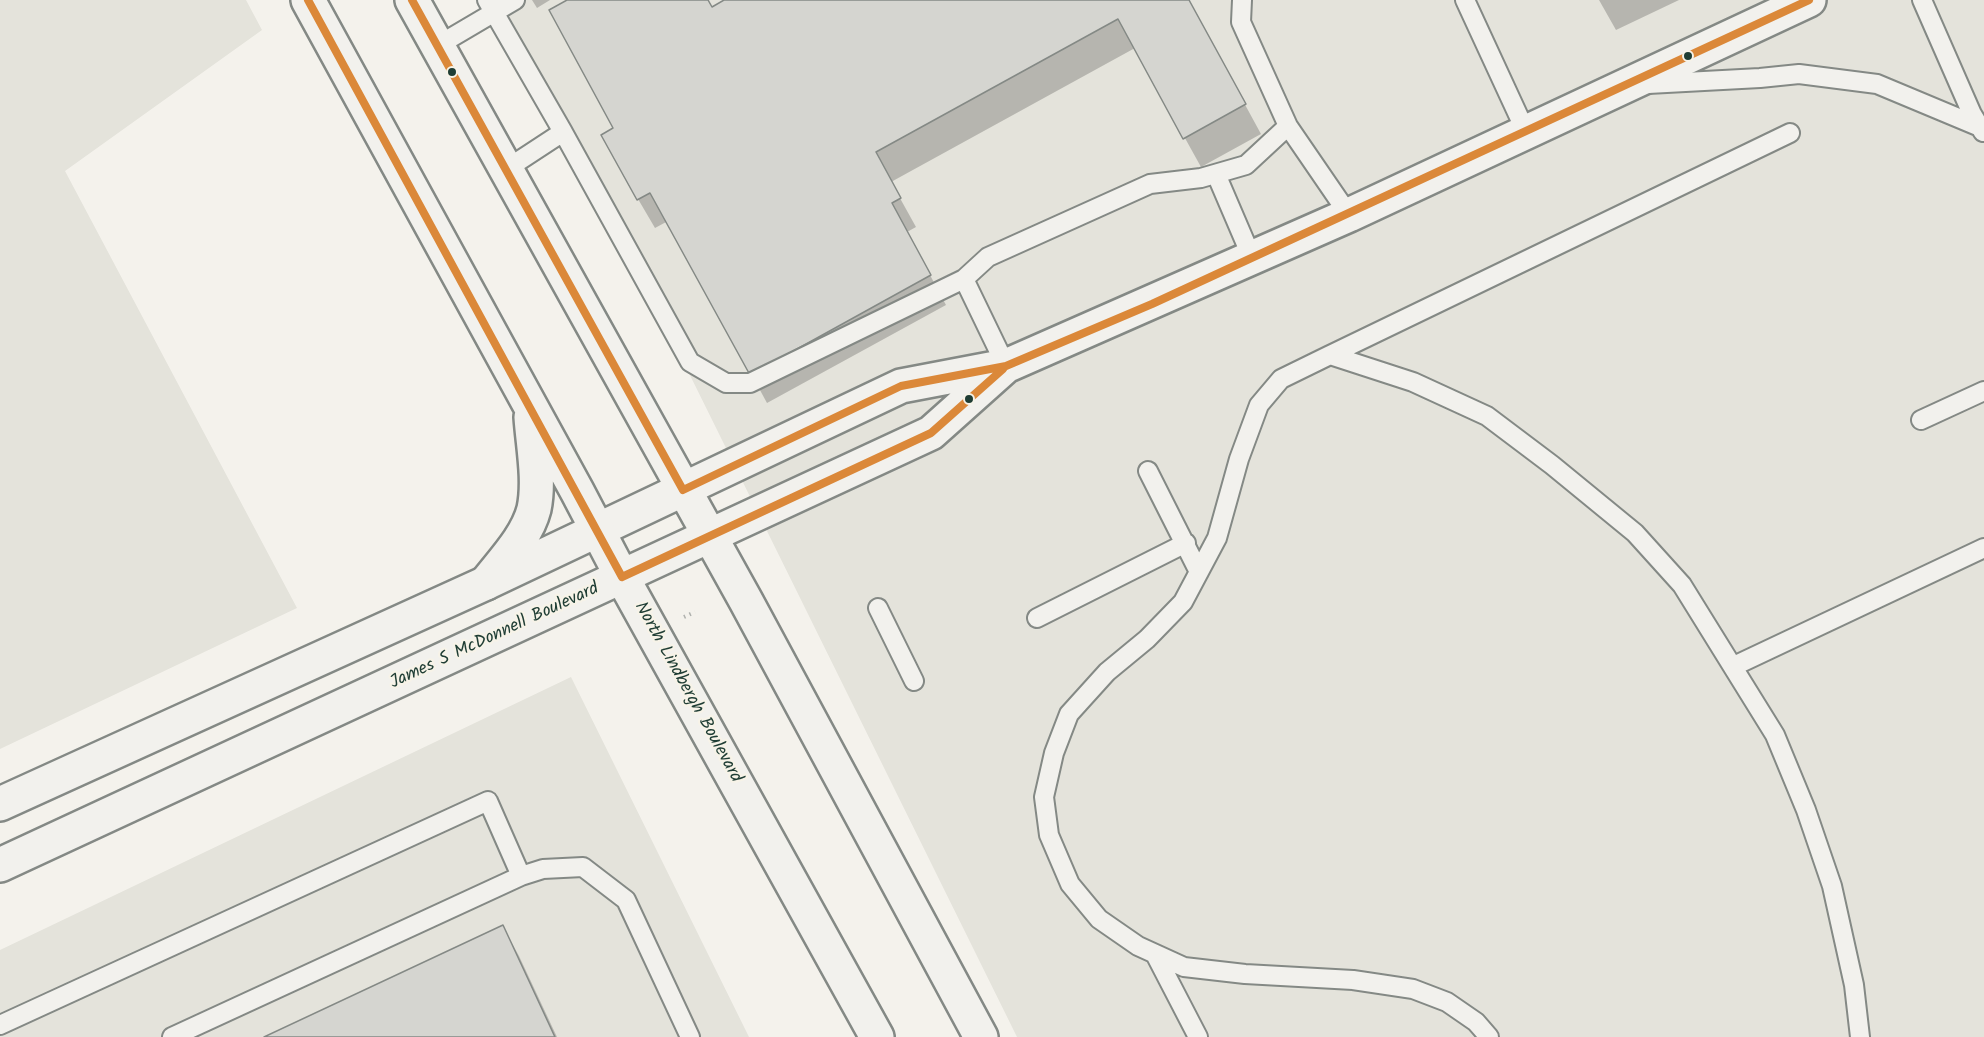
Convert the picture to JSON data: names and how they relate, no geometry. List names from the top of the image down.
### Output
{
  "streets": {
    "main road": ["James S McDonnell Boulevard", "North Lindbergh Boulevard"]
  },
  "crossings": [
    ["James S McDonnell Boulevard", "North Lindbergh Boulevard"]
  ]
}
